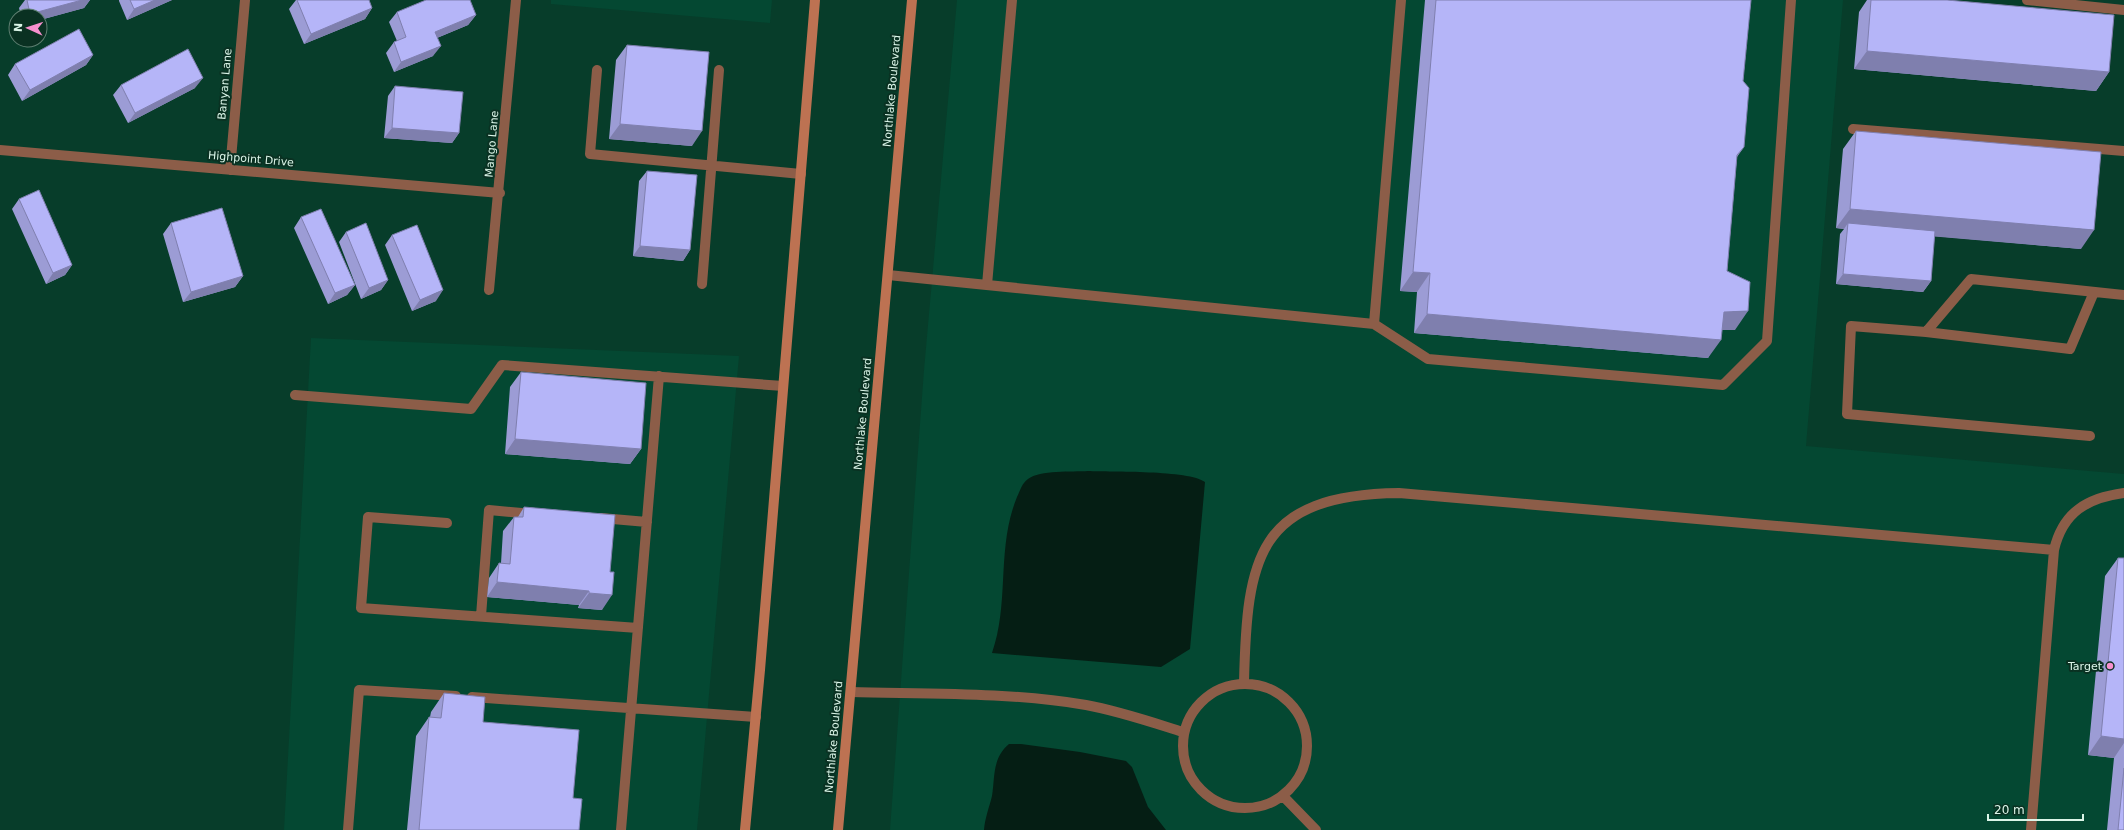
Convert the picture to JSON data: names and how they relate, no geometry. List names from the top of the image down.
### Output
{
  "streets": {
    "main road": ["Northlake Boulevard"],
    "street": ["Banyan Lane", "Mango Lane", "Highpoint Drive"]
  },
  "crossings": [
    ["Banyan Lane", "Highpoint Drive"],
    ["Mango Lane", "Highpoint Drive"]
  ],
  "places": ["Target"],
  "scale_bar": "20 m",
  "north": "left"
}
